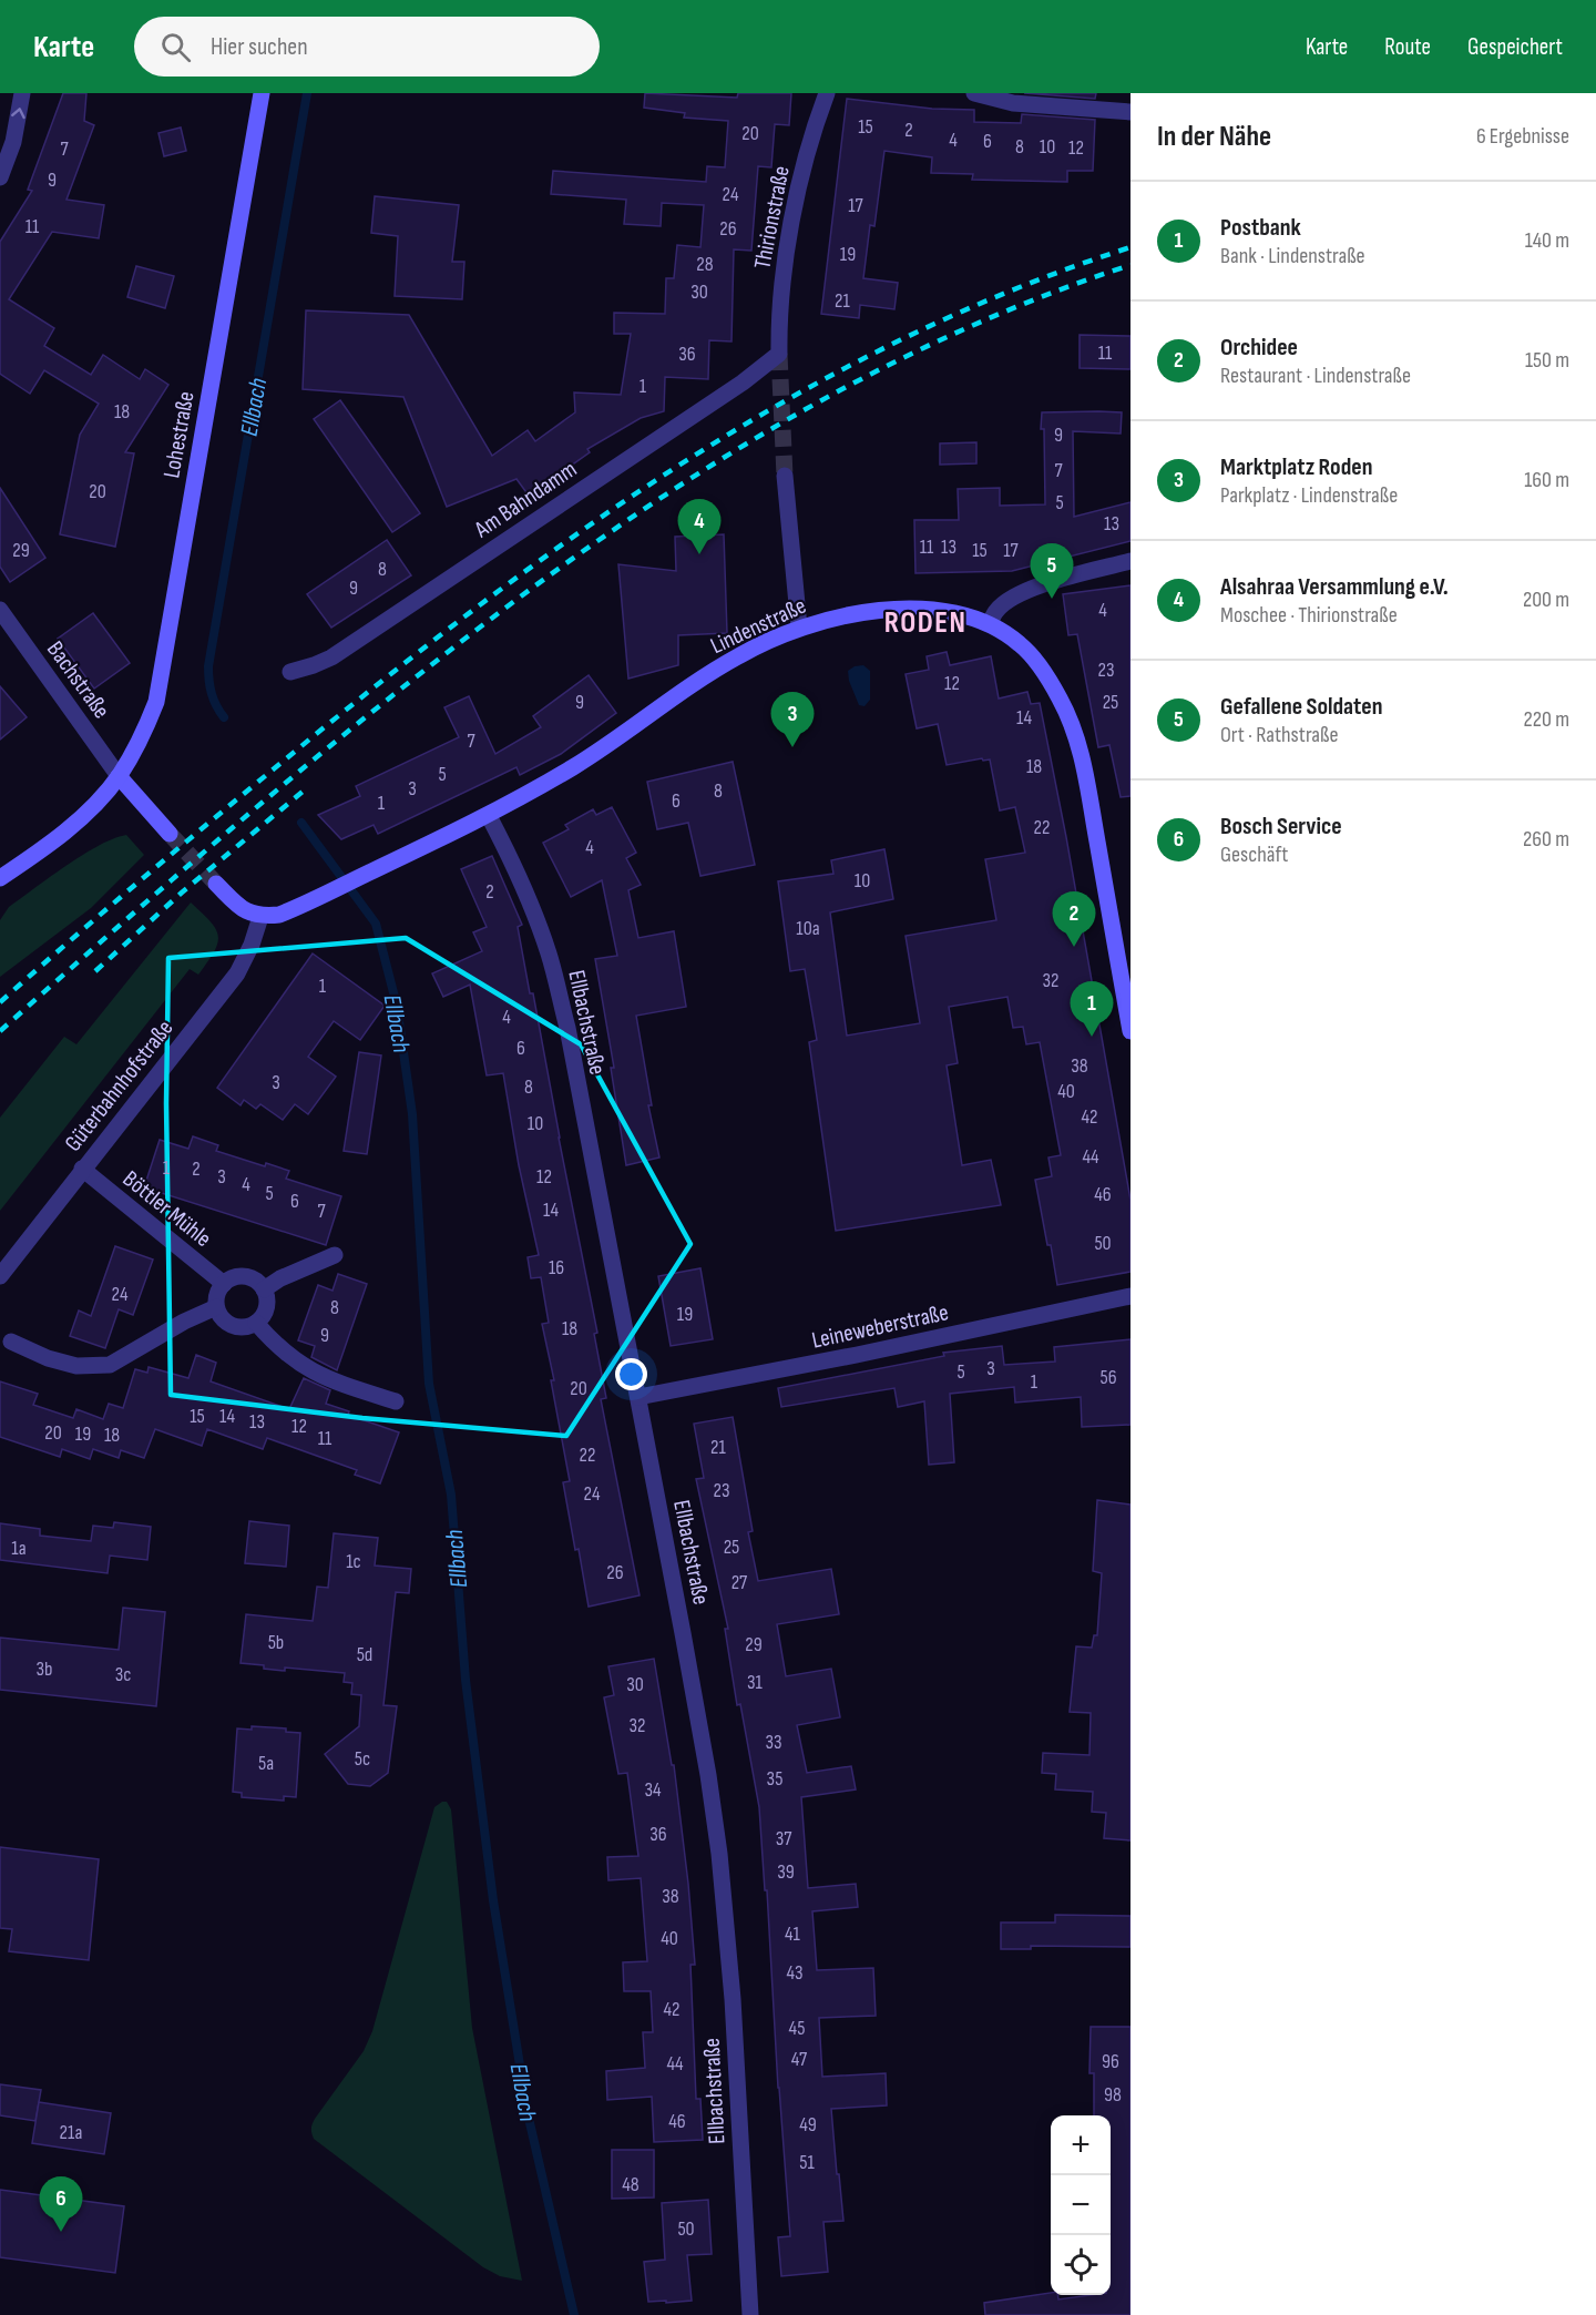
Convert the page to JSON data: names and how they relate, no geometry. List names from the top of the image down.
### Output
{
  "streets": {
    "street": [
      "Thirionstraße",
      "Lohestraße",
      "Am Bahndamm",
      "Lindenstraße",
      "Bachstraße",
      "Ellbachstraße",
      "Güterbahnhofstraße",
      "Böttler Mühle",
      "Leineweberstraße"
    ]
  },
  "crossings": [
    ["Thirionstraße", "Am Bahndamm"],
    ["Lohestraße", "Bachstraße"],
    ["Lindenstraße", "Ellbachstraße"],
    ["Lindenstraße", "Güterbahnhofstraße"],
    ["Ellbachstraße", "Leineweberstraße"],
    ["Güterbahnhofstraße", "Böttler Mühle"]
  ],
  "districts": ["RODEN"],
  "water": ["Ellbach"],
  "house_numbers": [
    "15",
    "2",
    "20",
    "4",
    "6",
    "8",
    "10",
    "12",
    "7",
    "9",
    "24",
    "17",
    "11",
    "26",
    "19",
    "28",
    "30",
    "21",
    "11",
    "36",
    "1",
    "18",
    "9",
    "7",
    "20",
    "5",
    "13",
    "11",
    "13",
    "29",
    "15",
    "17",
    "8",
    "9",
    "4",
    "23",
    "12",
    "9",
    "25",
    "14",
    "7",
    "18",
    "5",
    "3",
    "8",
    "6",
    "1",
    "22",
    "4",
    "10",
    "2",
    "10a",
    "32",
    "1",
    "4",
    "6",
    "38",
    "3",
    "8",
    "40",
    "42",
    "10",
    "44",
    "1",
    "2",
    "3",
    "12",
    "4",
    "5",
    "46",
    "6",
    "14",
    "7",
    "50",
    "16",
    "24",
    "8",
    "19",
    "18",
    "9",
    "3",
    "5",
    "56",
    "1",
    "20",
    "15",
    "14",
    "13",
    "12",
    "20",
    "19",
    "18",
    "11",
    "21",
    "22",
    "23",
    "24",
    "25",
    "1a",
    "1c",
    "26",
    "27",
    "5b",
    "29",
    "5d",
    "3b",
    "3c",
    "31",
    "30",
    "32",
    "33",
    "5c",
    "5a",
    "35",
    "34",
    "36",
    "37",
    "39",
    "38",
    "41",
    "40",
    "43",
    "42",
    "45",
    "47",
    "96",
    "44",
    "98",
    "46",
    "49",
    "21a",
    "51",
    "48",
    "50"
  ],
  "page": {
    "header": "Karte",
    "search": "Hier suchen",
    "nav": ["Karte", "Route", "Gespeichert"],
    "heading": ["In der Nähe", "6 Ergebnisse"],
    "list": [
      {
        "mark": "1",
        "name": "Postbank",
        "note": "Bank · Lindenstraße",
        "value": "140 m"
      },
      {
        "mark": "2",
        "name": "Orchidee",
        "note": "Restaurant · Lindenstraße",
        "value": "150 m"
      },
      {
        "mark": "3",
        "name": "Marktplatz Roden",
        "note": "Parkplatz · Lindenstraße",
        "value": "160 m"
      },
      {
        "mark": "4",
        "name": "Alsahraa Versammlung e.V.",
        "note": "Moschee · Thirionstraße",
        "value": "200 m"
      },
      {
        "mark": "5",
        "name": "Gefallene Soldaten",
        "note": "Ort · Rathstraße",
        "value": "220 m"
      },
      {
        "mark": "6",
        "name": "Bosch Service",
        "note": "Geschäft",
        "value": "260 m"
      }
    ],
    "pins": [
      "4",
      "5",
      "3",
      "2",
      "1",
      "6"
    ],
    "map_buttons": ["+", "−"]
  }
}
